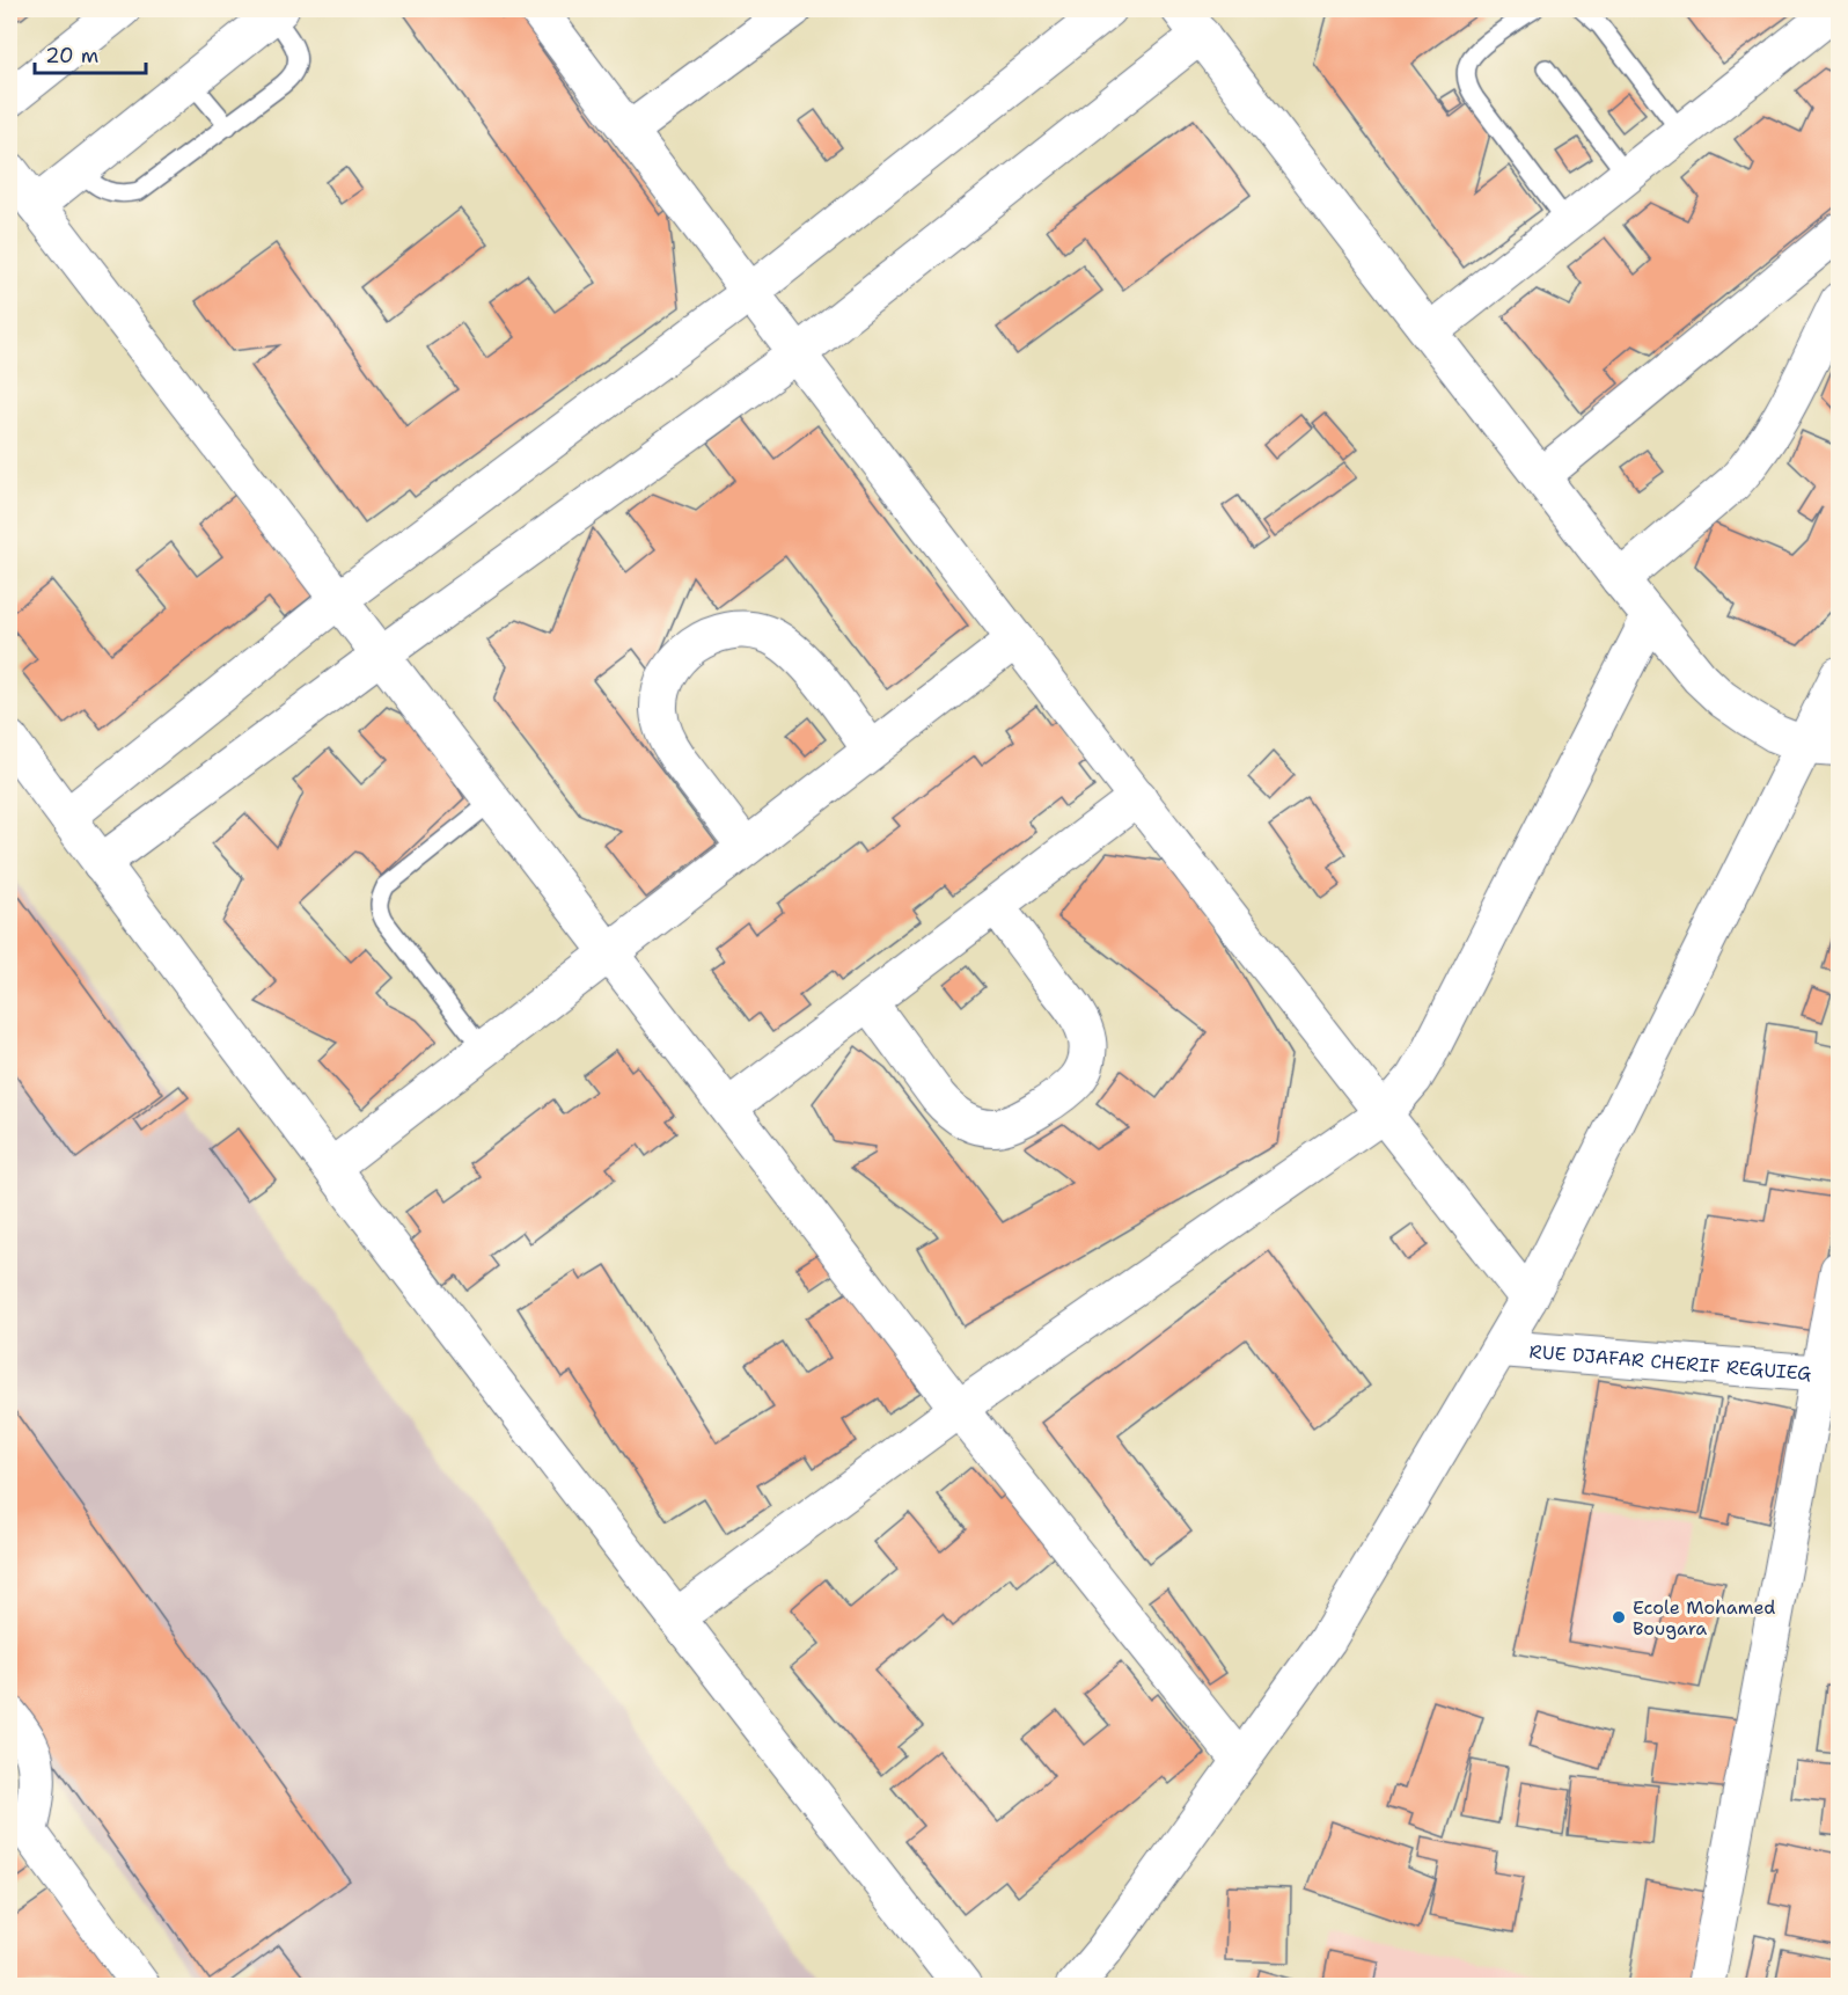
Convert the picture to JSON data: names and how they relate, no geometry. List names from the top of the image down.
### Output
{
  "streets": {
    "street": ["RUE DJAFAR CHERIF REGUIEG"]
  },
  "places": ["Ecole Mohamed Bougara"],
  "scale_bar": "20 m"
}
